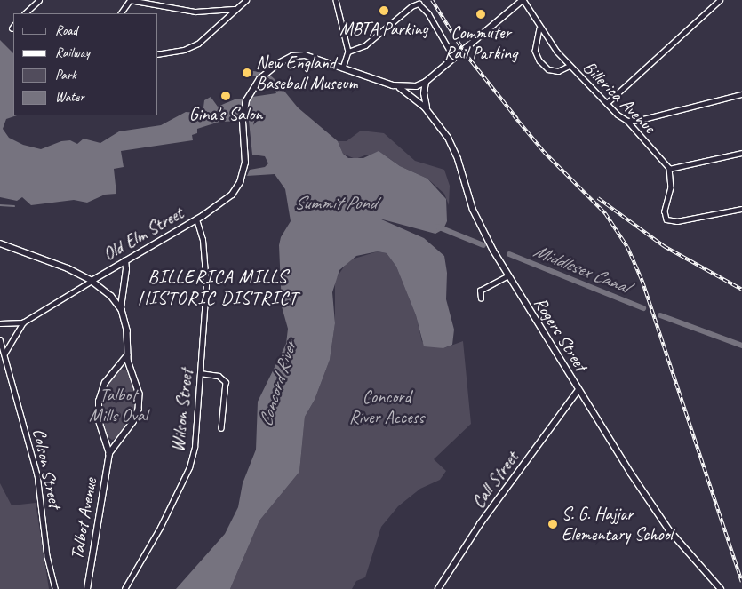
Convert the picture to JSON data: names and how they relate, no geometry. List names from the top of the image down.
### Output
{
  "streets": {
    "main road": ["Old Elm Street", "Rogers Street"],
    "street": [
      "Billerica Avenue",
      "Wilson Street",
      "Colson Street",
      "Call Street",
      "Talbot Avenue"
    ]
  },
  "crossings": [
    ["Old Elm Street", "Wilson Street"],
    ["Old Elm Street", "Talbot Avenue"],
    ["Rogers Street", "Call Street"]
  ],
  "districts": ["BILLERICA MILLS HISTORIC DISTRICT"],
  "water": ["Summit Pond", "Middlesex Canal", "Concord River"],
  "parks": ["Talbot Mills Oval", "Concord River Access"],
  "places": [
    "MBTA Parking",
    "Commuter Rail Parking",
    "New England Baseball Museum",
    "Gina's Salon",
    "S. G. Hajjar Elementary School"
  ],
  "legend": [
    "Road",
    "Railway",
    "Park",
    "Water"
  ]
}
